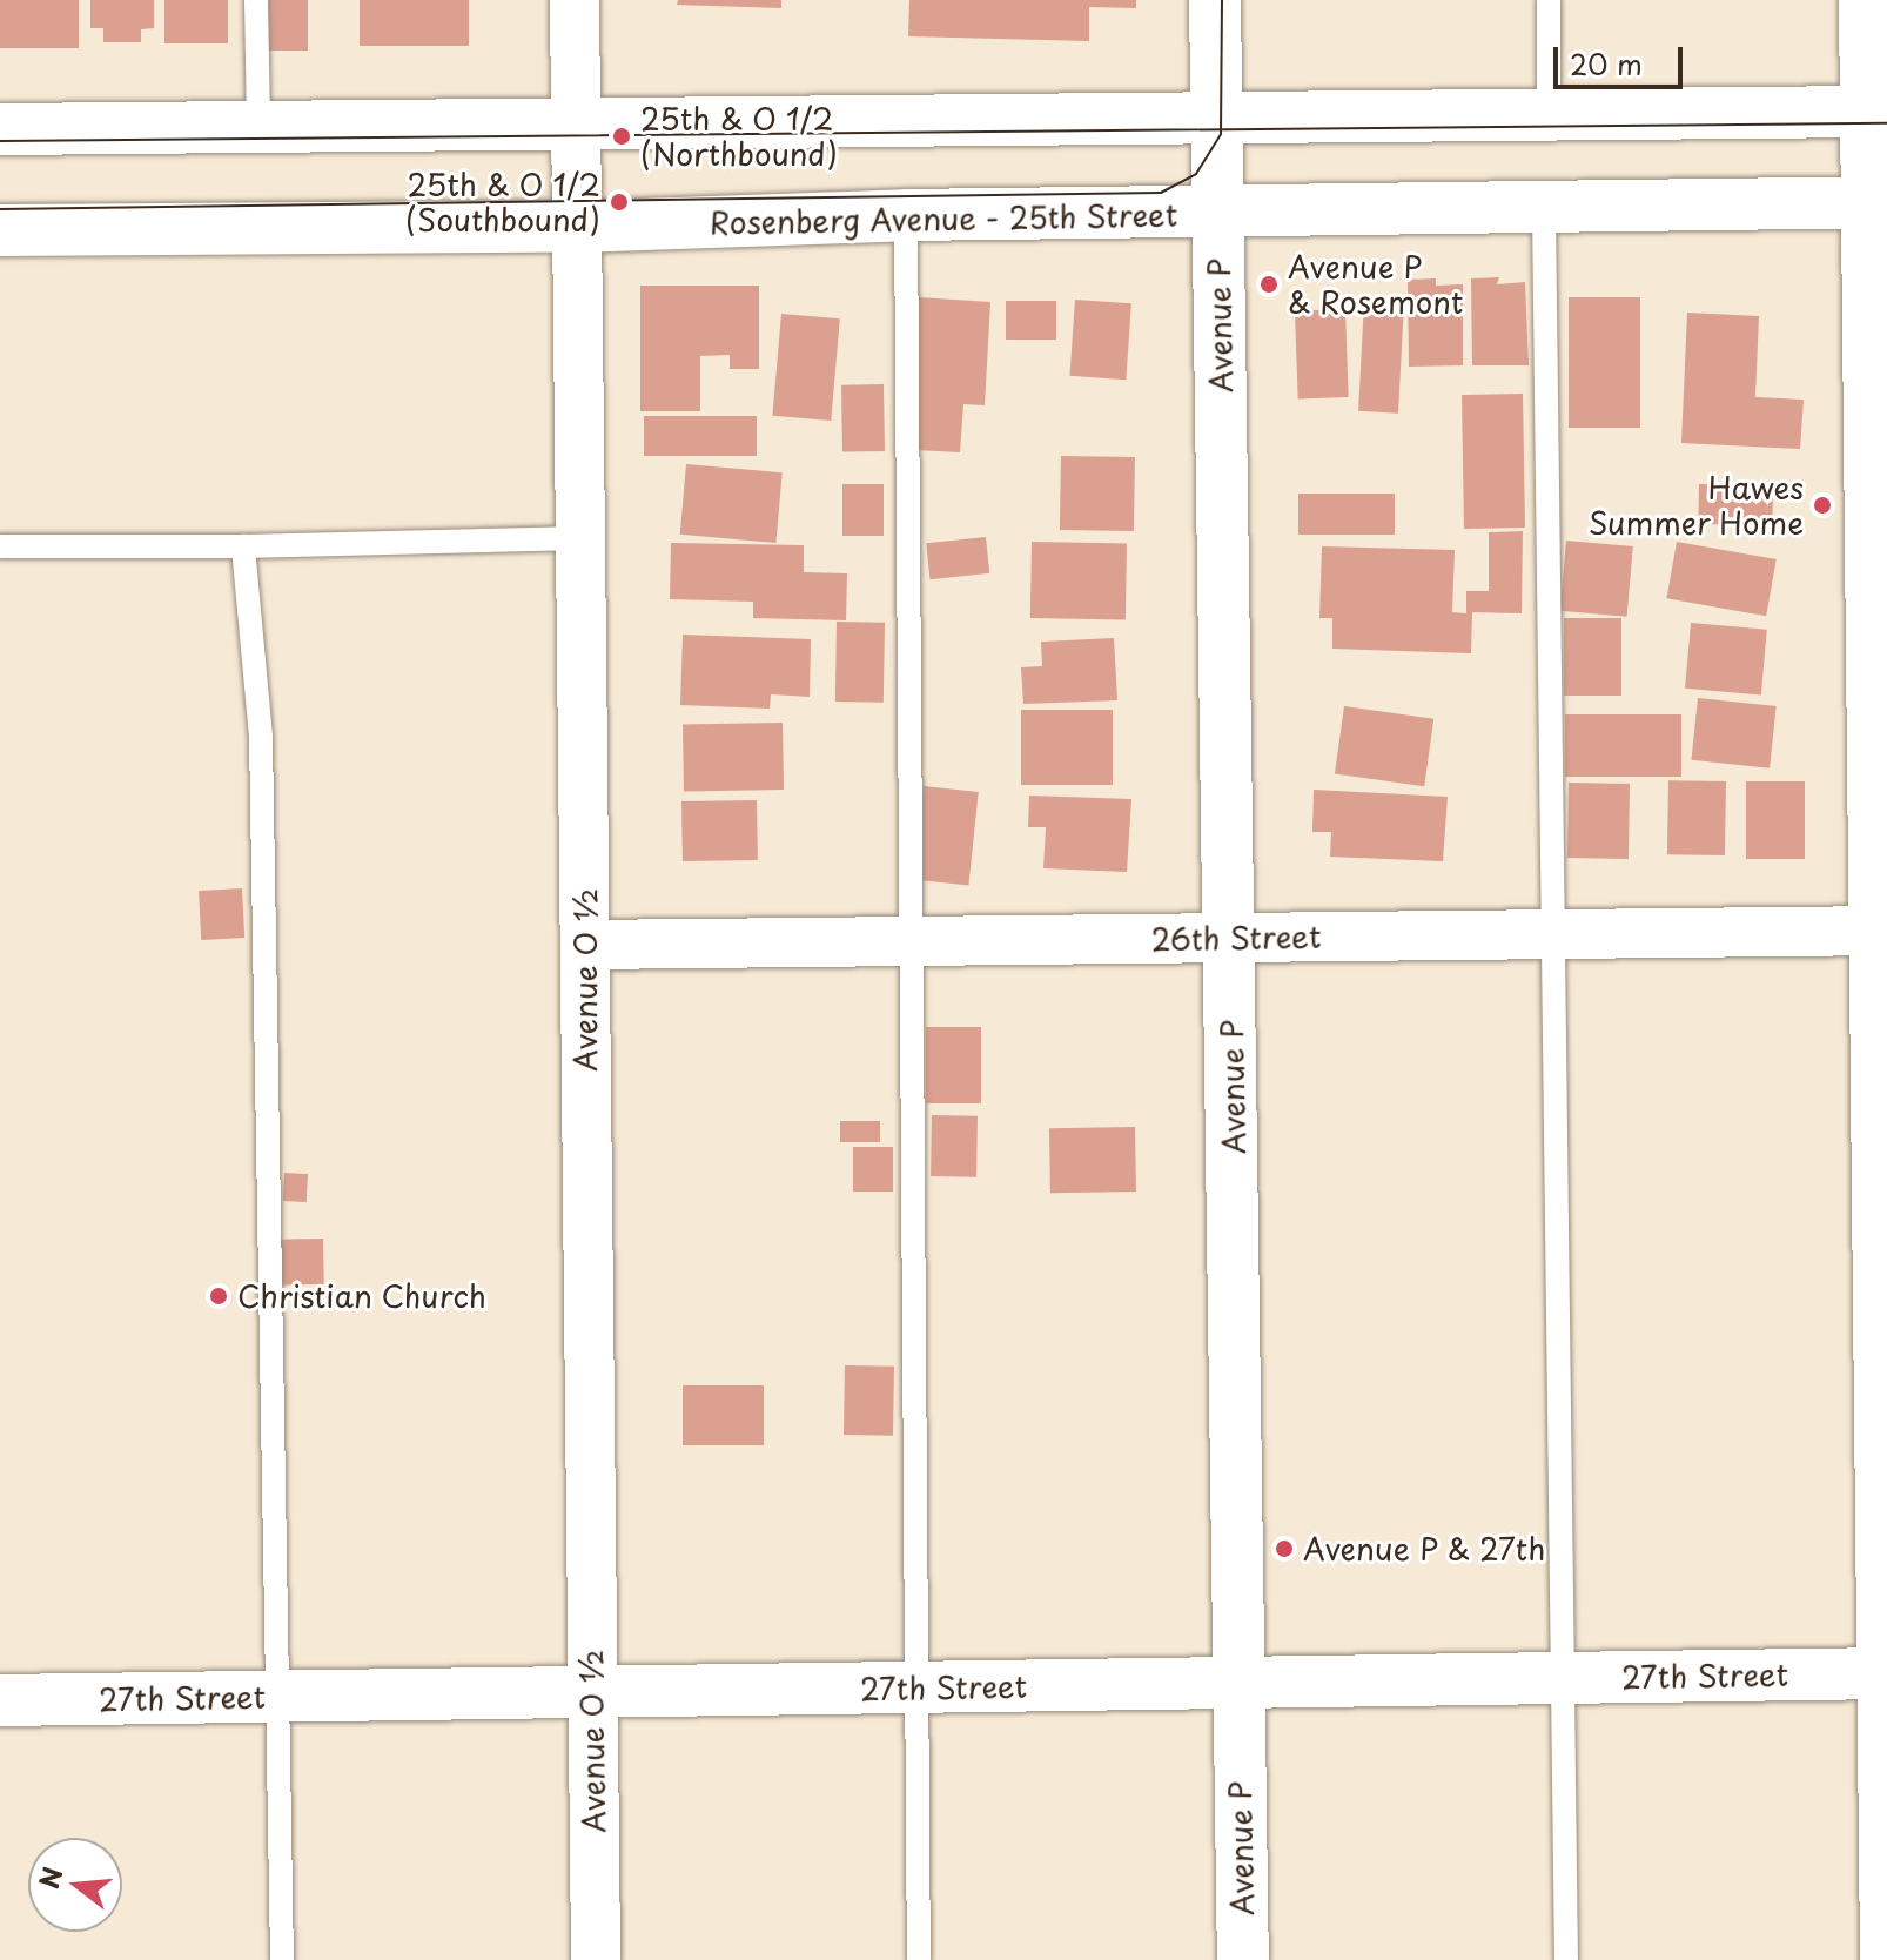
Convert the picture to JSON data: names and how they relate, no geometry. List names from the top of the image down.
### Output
{
  "streets": {
    "main road": ["Rosenberg Avenue - 25th Street", "Avenue P", "27th Street"],
    "street": ["26th Street", "Avenue O ½"]
  },
  "crossings": [
    ["Rosenberg Avenue - 25th Street", "Avenue P"],
    ["Rosenberg Avenue - 25th Street", "Avenue O ½"],
    ["Avenue P", "26th Street"],
    ["Avenue P", "27th Street"],
    ["26th Street", "Avenue O ½"],
    ["Avenue O ½", "27th Street"]
  ],
  "places": [
    "25th & O 1/2 (Northbound)",
    "25th & O 1/2 (Southbound)",
    "Avenue P & Rosemont",
    "Hawes Summer Home",
    "Christian Church",
    "Avenue P & 27th"
  ],
  "scale_bar": "20 m",
  "north": "left"
}
